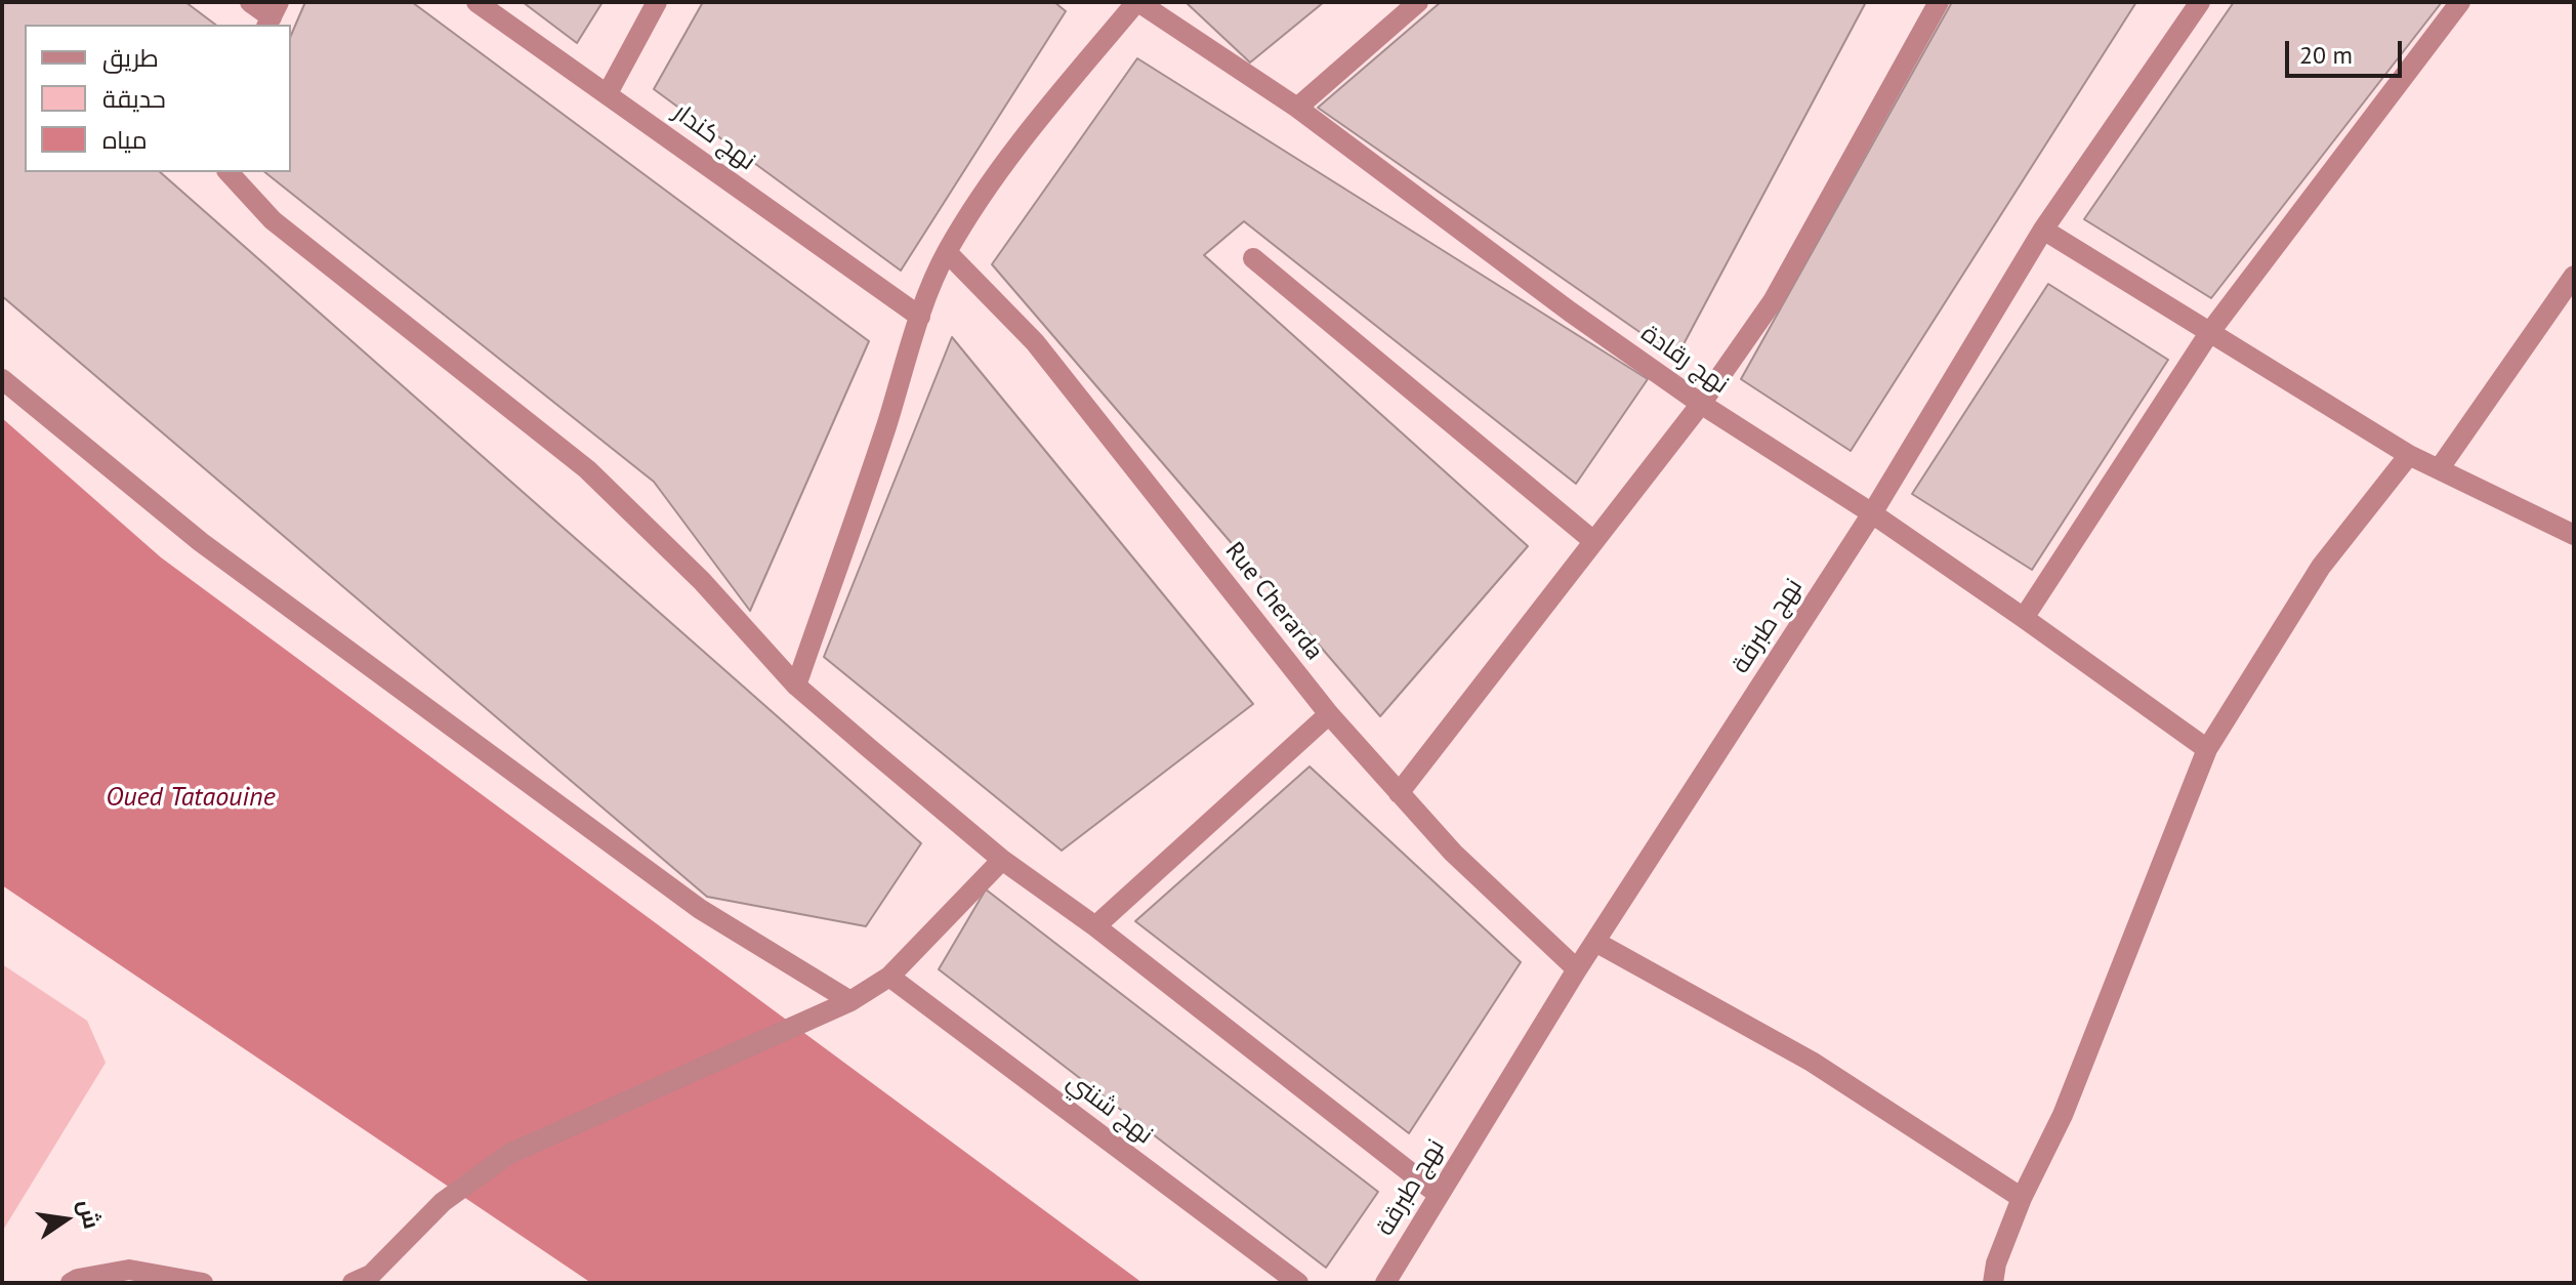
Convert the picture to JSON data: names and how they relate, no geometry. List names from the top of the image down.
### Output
{
  "streets": {
    "street": [
      "نهج كندار",
      "نهج رقادة",
      "Rue Cherarda",
      "نهج طبرقة",
      "نهج شنني"
    ]
  },
  "crossings": [
    ["نهج رقادة", "نهج طبرقة"],
    ["Rue Cherarda", "نهج طبرقة"]
  ],
  "water": ["Oued Tataouine"],
  "legend": ["طريق", "حديقة", "مياه"],
  "scale_bar": "20 m",
  "north": "right"
}
